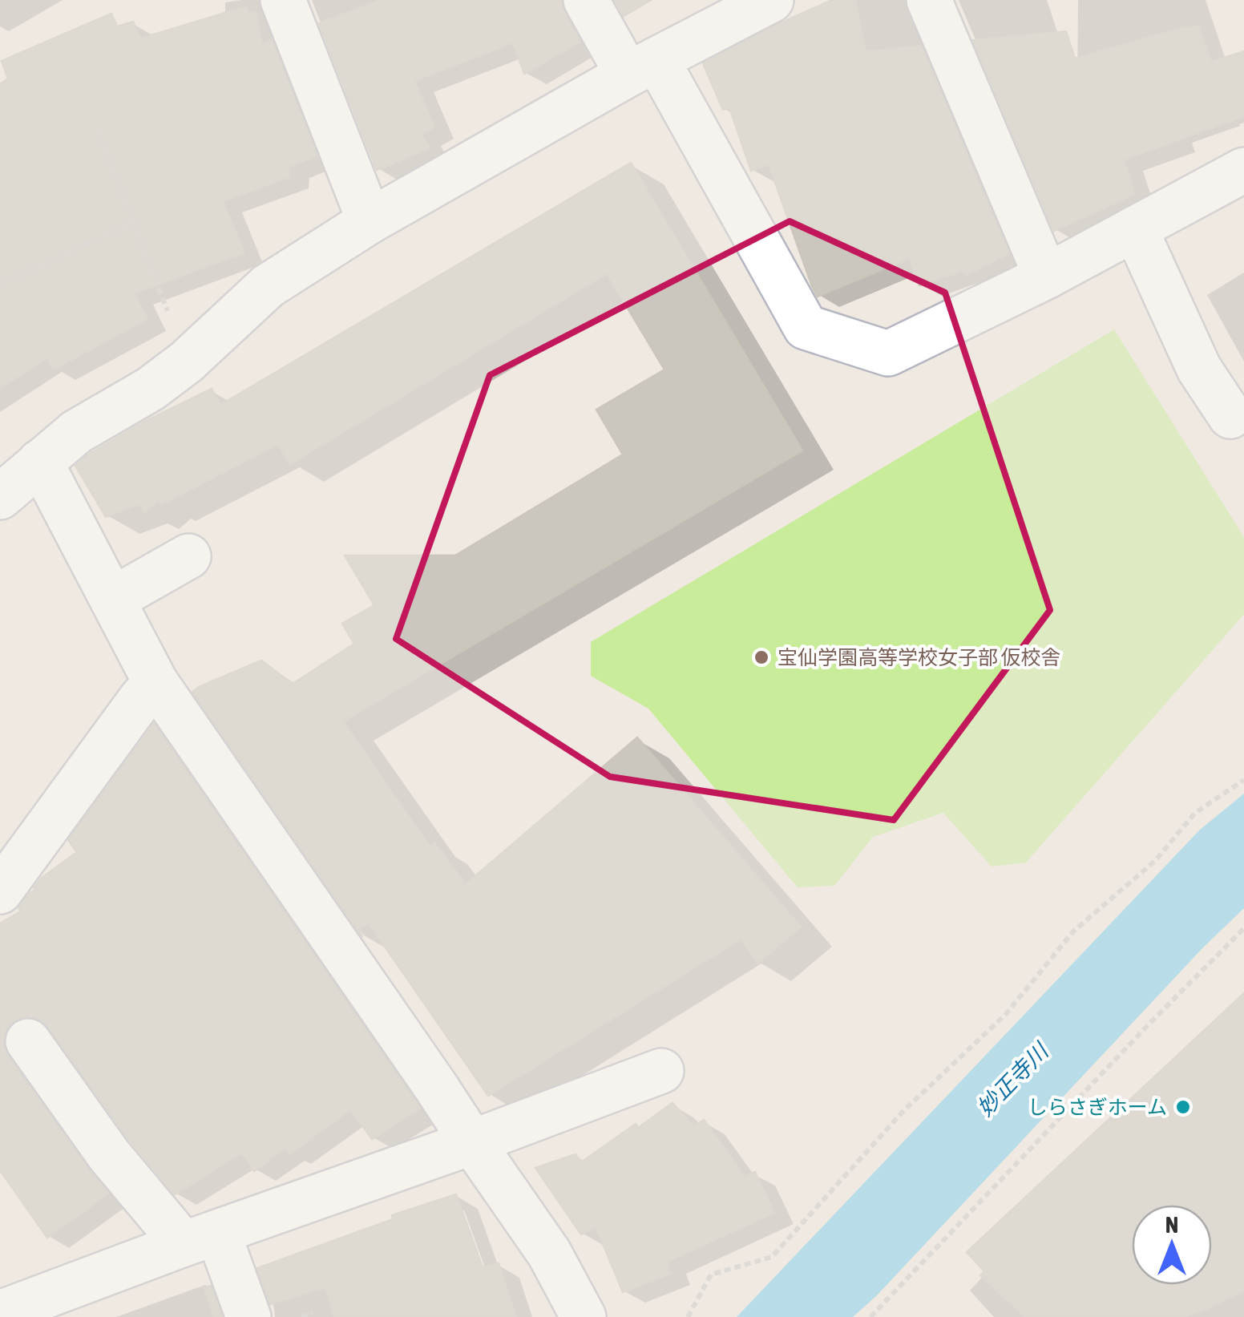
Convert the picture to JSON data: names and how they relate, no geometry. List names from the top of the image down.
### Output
{
  "water": ["妙正寺川"],
  "places": ["宝仙学園高等学校女子部 仮校舎", "しらさぎホーム"],
  "north": "top"
}
